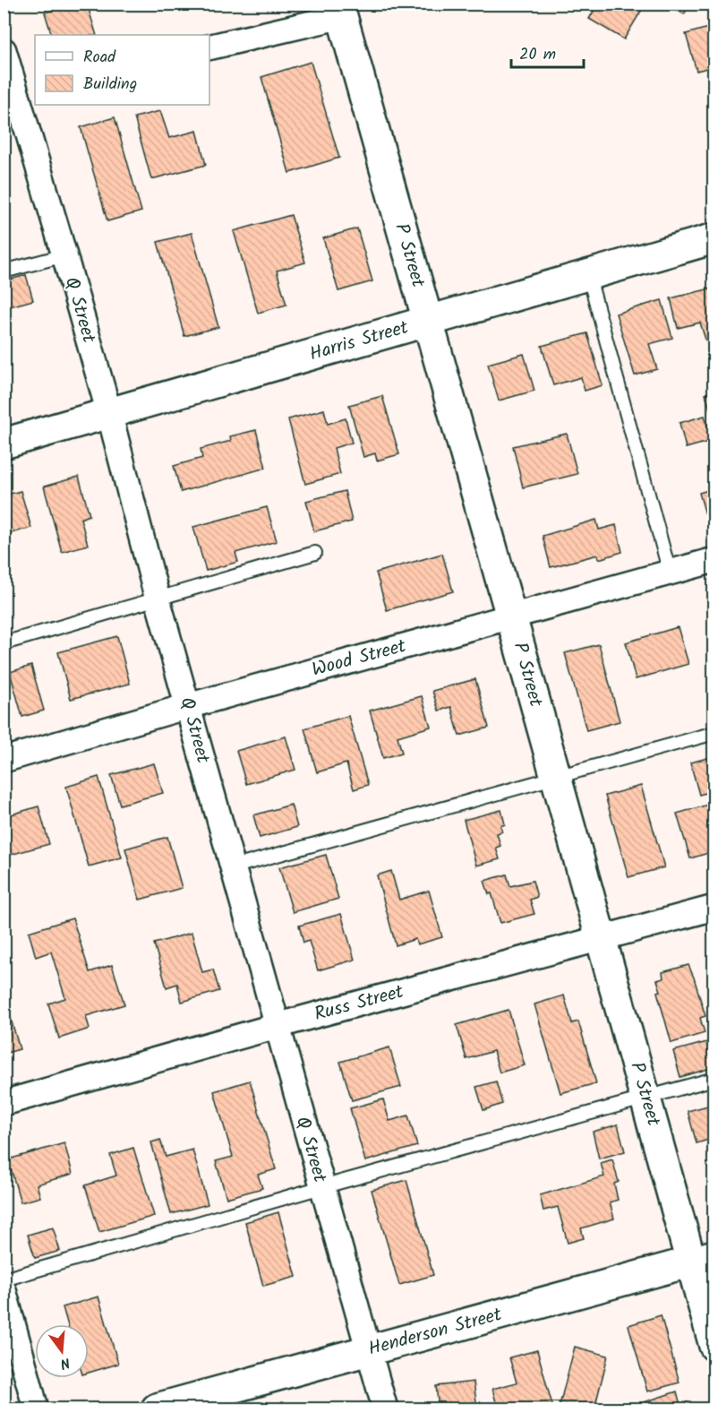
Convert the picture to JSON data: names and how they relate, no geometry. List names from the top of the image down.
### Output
{
  "streets": {
    "street": [
      "P Street",
      "Q Street",
      "Harris Street",
      "Wood Street",
      "Russ Street",
      "Henderson Street"
    ]
  },
  "crossings": [
    ["P Street", "Harris Street"],
    ["P Street", "Wood Street"],
    ["P Street", "Russ Street"],
    ["P Street", "Henderson Street"],
    ["Q Street", "Harris Street"],
    ["Q Street", "Wood Street"],
    ["Q Street", "Russ Street"],
    ["Q Street", "Henderson Street"]
  ],
  "legend": ["Road", "Building"],
  "scale_bar": "20 m",
  "north": "bottom"
}
